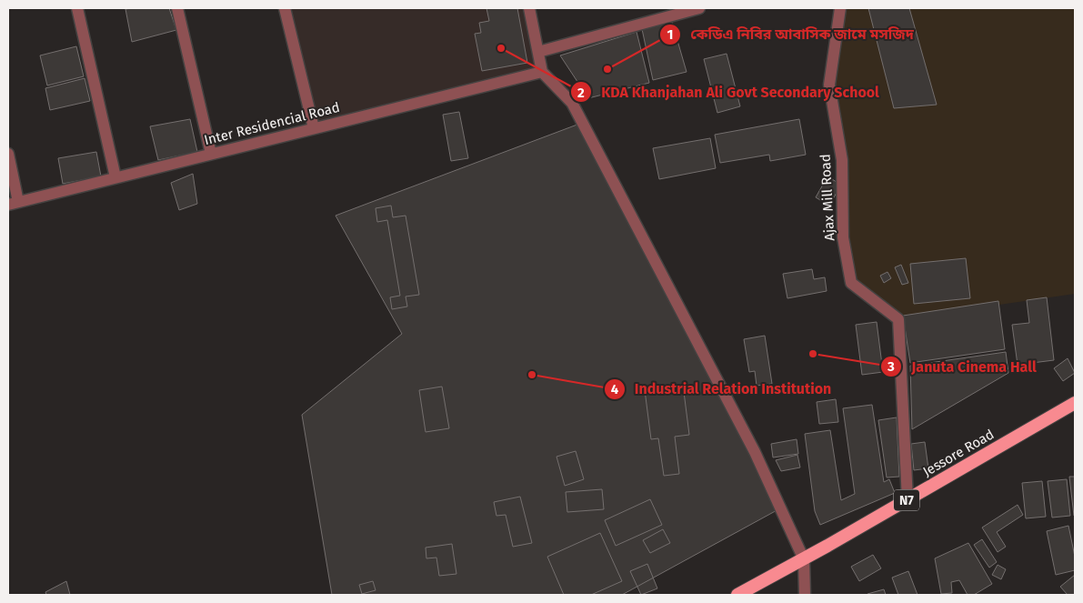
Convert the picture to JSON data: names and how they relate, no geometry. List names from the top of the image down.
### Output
{
  "streets": {
    "highway": ["Jessore Road", "N7"],
    "street": ["Inter Residencial Road", "Ajax Mill Road"]
  },
  "crossings": [
    ["Ajax Mill Road", "Jessore Road"]
  ],
  "places": [
    "KDA Khanjahan Ali Govt Secondary School",
    "কেডিএ নিবির আবাসিক জামে মসজিদ",
    "Januta Cinema Hall",
    "Industrial Relation Institution"
  ]
}
